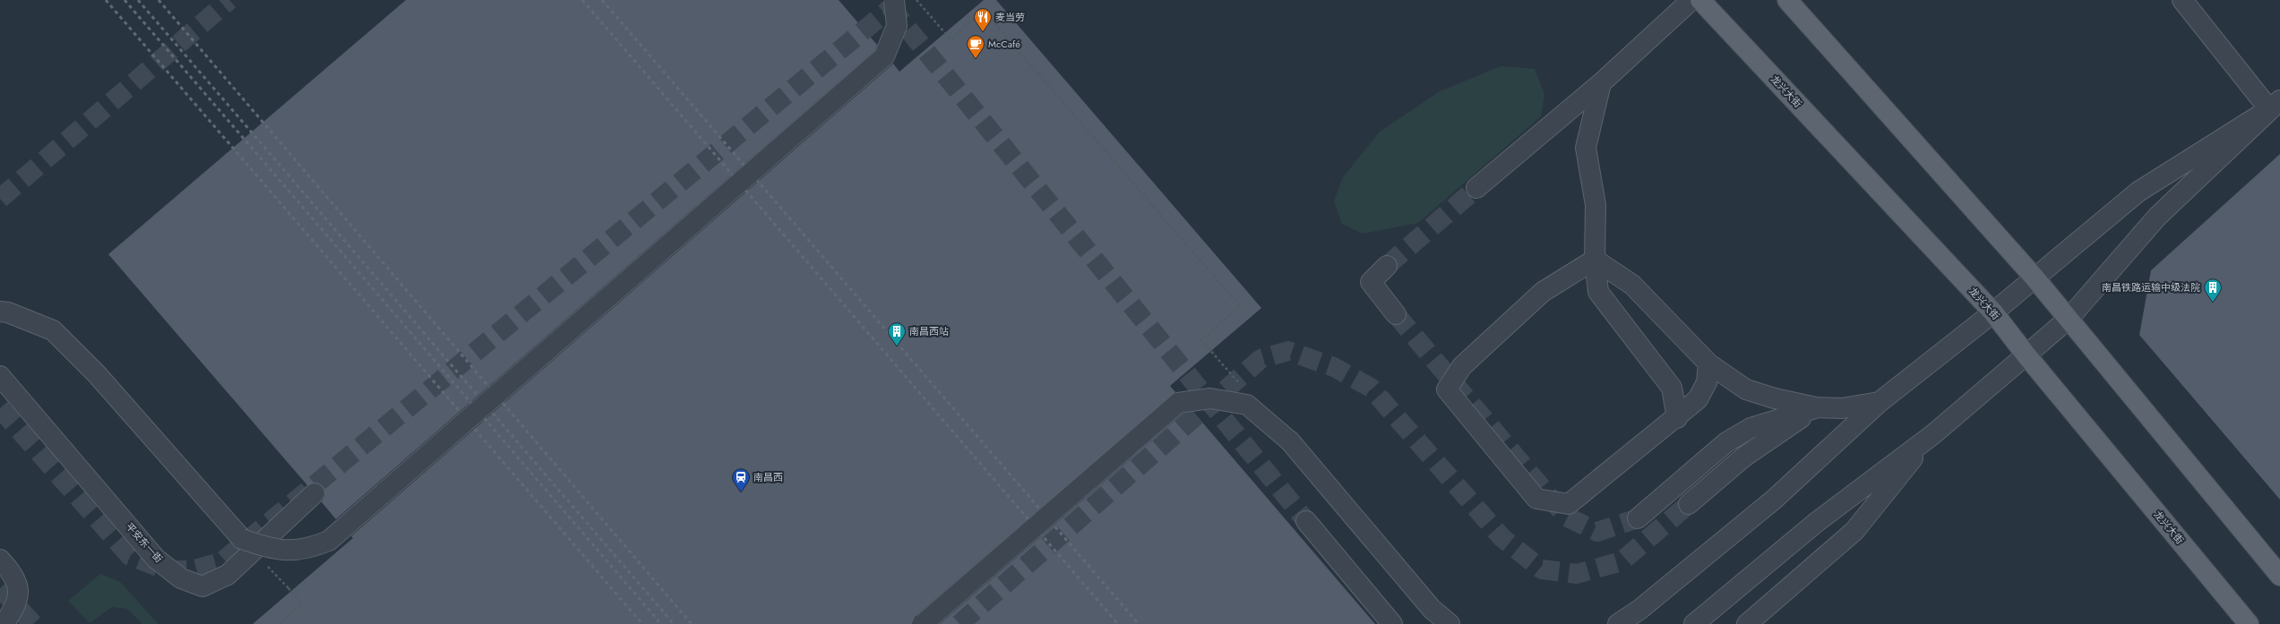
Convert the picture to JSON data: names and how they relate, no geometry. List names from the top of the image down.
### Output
{
  "streets": {
    "main road": ["龙兴大街"],
    "street": ["平安东一街"]
  },
  "places": {
    "restaurant": ["麦当劳"],
    "cafe": ["McCafé"],
    "building": ["南昌铁路运输中级法院", "南昌西站"],
    "station": ["南昌西"]
  }
}
